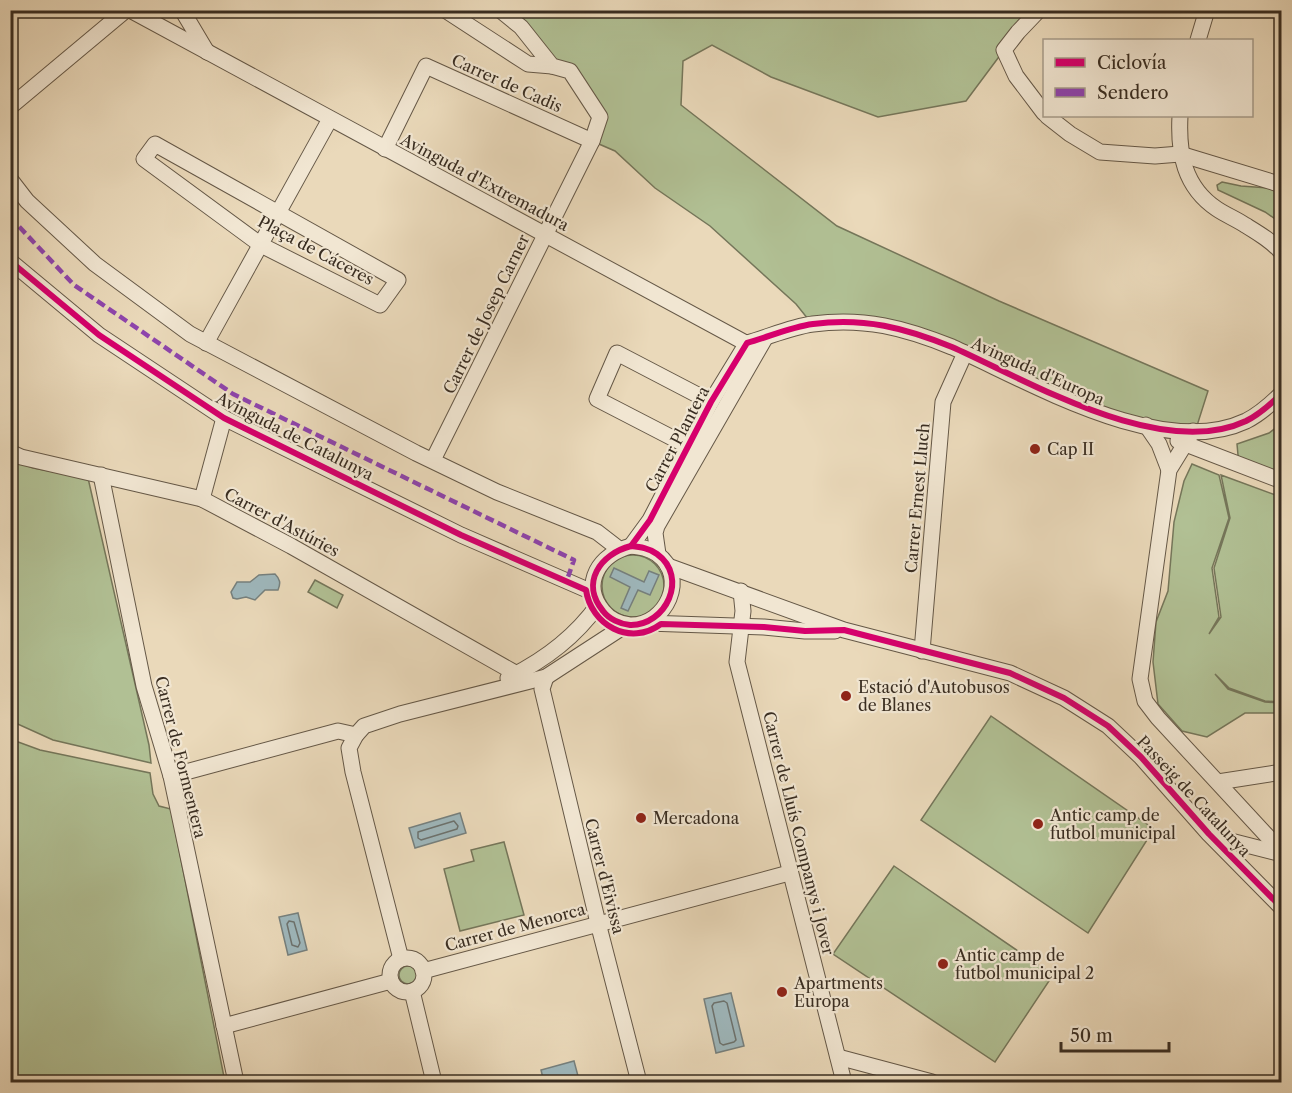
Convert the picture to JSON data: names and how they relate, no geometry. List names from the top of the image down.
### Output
{
  "streets": {
    "street": [
      "Carrer de Cadis",
      "Avinguda d'Extremadura",
      "Plaça de Cáceres",
      "Carrer de Josep Carner",
      "Avinguda d'Europa",
      "Avinguda de Catalunya",
      "Carrer Plantera",
      "Carrer Ernest Lluch",
      "Carrer d'Astúries",
      "Carrer de Formentera",
      "Passeig de Catalunya",
      "Carrer de Lluís Companys i Jover",
      "Carrer d'Eivissa",
      "Carrer de Menorca"
    ]
  },
  "crossings": [
    ["Carrer de Cadis", "Avinguda d'Extremadura"],
    ["Carrer de Cadis", "Carrer de Josep Carner"],
    ["Avinguda d'Extremadura", "Carrer de Josep Carner"],
    ["Avinguda d'Extremadura", "Avinguda d'Europa"],
    ["Avinguda d'Extremadura", "Carrer Plantera"],
    ["Avinguda d'Europa", "Carrer Plantera"],
    ["Avinguda d'Europa", "Carrer Ernest Lluch"],
    ["Avinguda de Catalunya", "Carrer Plantera"],
    ["Avinguda de Catalunya", "Passeig de Catalunya"],
    ["Carrer Plantera", "Passeig de Catalunya"],
    ["Carrer Ernest Lluch", "Passeig de Catalunya"],
    ["Carrer d'Astúries", "Carrer de Formentera"],
    ["Passeig de Catalunya", "Carrer de Lluís Companys i Jover"],
    ["Carrer de Lluís Companys i Jover", "Carrer de Menorca"],
    ["Carrer d'Eivissa", "Carrer de Menorca"]
  ],
  "places": [
    "Cap II",
    "Estació d'Autobusos de Blanes",
    "Mercadona",
    "Antic camp de futbol municipal",
    "Antic camp de futbol municipal 2",
    "Apartments Europa"
  ],
  "legend": ["Ciclovía", "Sendero"],
  "scale_bar": "50 m"
}
